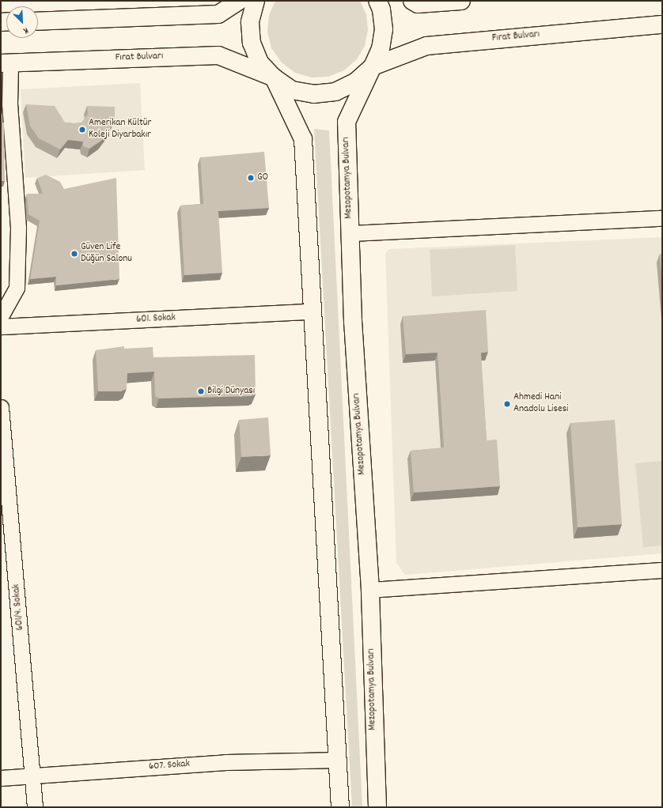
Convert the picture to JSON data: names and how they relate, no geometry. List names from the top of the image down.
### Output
{
  "streets": {
    "main road": ["Fırat Bulvarı", "Mezopotamya Bulvarı"],
    "street": ["601. Sokak", "601/4. Sokak", "607. Sokak"]
  },
  "crossings": [
    ["Fırat Bulvarı", "Mezopotamya Bulvarı"],
    ["601/4. Sokak", "607. Sokak"]
  ],
  "places": [
    "Amerikan Kültür Koleji Diyarbakır",
    "GO",
    "Güven Life Düğün Salonu",
    "Bilgi Dünyası",
    "Ahmedi Hani Anadolu Lisesi"
  ],
  "north": "bottom right"
}
